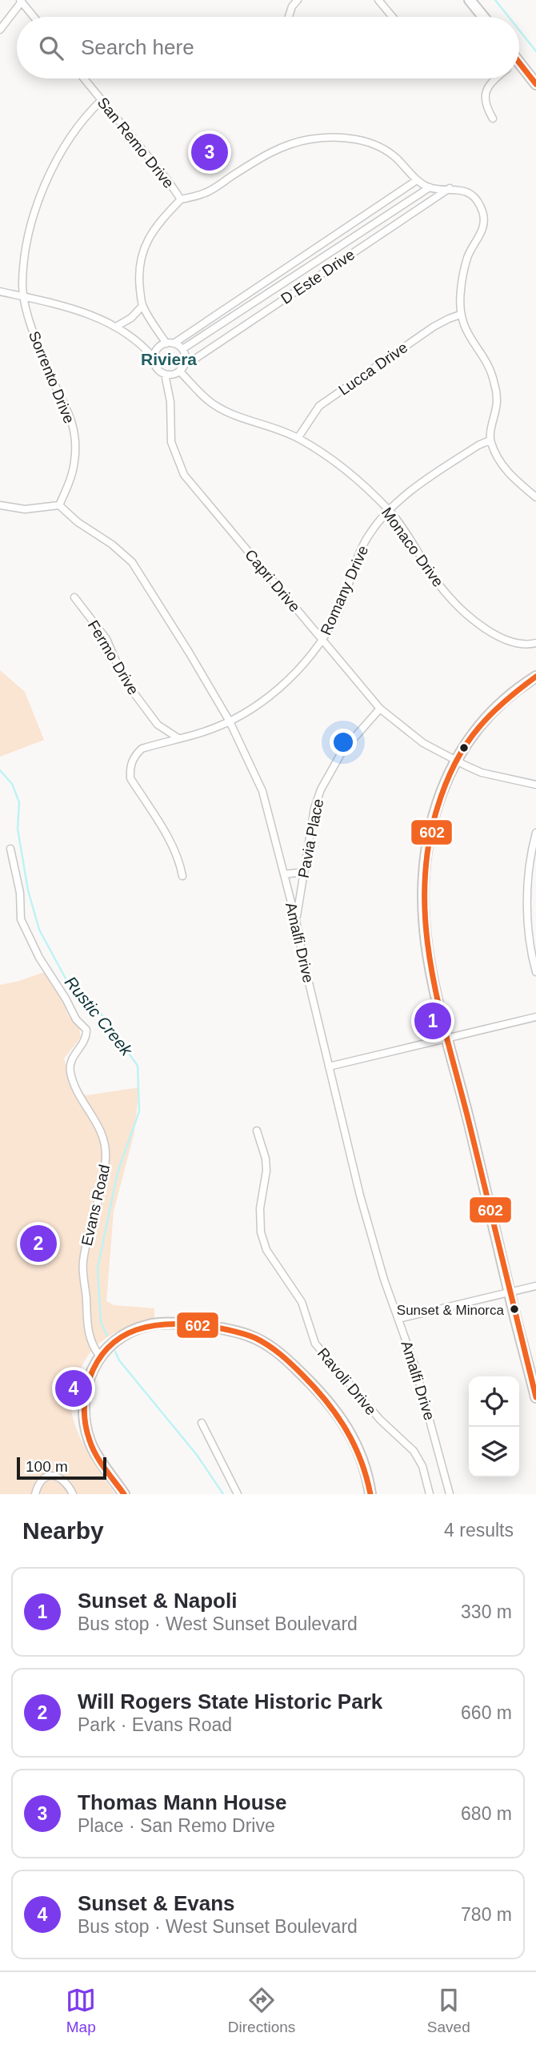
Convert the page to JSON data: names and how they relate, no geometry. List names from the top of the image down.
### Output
{
  "streets": {
    "street": [
      "San Remo Drive",
      "D Este Drive",
      "Lucca Drive",
      "Sorrento Drive",
      "Monaco Drive",
      "Capri Drive",
      "Romany Drive",
      "Fermo Drive",
      "Pavia Place",
      "Amalfi Drive",
      "Evans Road",
      "Ravoli Drive"
    ]
  },
  "crossings": [
    ["San Remo Drive", "D Este Drive"],
    ["San Remo Drive", "Lucca Drive"],
    ["San Remo Drive", "Sorrento Drive"],
    ["San Remo Drive", "Romany Drive"],
    ["D Este Drive", "Monaco Drive"],
    ["D Este Drive", "Capri Drive"],
    ["Lucca Drive", "Monaco Drive"],
    ["Sorrento Drive", "Amalfi Drive"],
    ["Monaco Drive", "Capri Drive"],
    ["Monaco Drive", "Romany Drive"],
    ["Capri Drive", "Romany Drive"],
    ["Capri Drive", "Pavia Place"],
    ["Romany Drive", "Fermo Drive"],
    ["Romany Drive", "Amalfi Drive"],
    ["Pavia Place", "Amalfi Drive"]
  ],
  "districts": ["Riviera"],
  "water": ["Rustic Creek"],
  "places": ["Sunset & Minorca"],
  "lines": ["transit line 602"],
  "scale_bar": "100 m",
  "page": {
    "search": "Search here",
    "pins": [
      "3",
      "1",
      "2",
      "4"
    ],
    "scale": "100 m",
    "heading": ["Nearby", "4 results"],
    "list": [
      {
        "mark": "1",
        "name": "Sunset & Napoli",
        "note": "Bus stop · West Sunset Boulevard",
        "value": "330 m"
      },
      {
        "mark": "2",
        "name": "Will Rogers State Historic Park",
        "note": "Park · Evans Road",
        "value": "660 m"
      },
      {
        "mark": "3",
        "name": "Thomas Mann House",
        "note": "Place · San Remo Drive",
        "value": "680 m"
      },
      {
        "mark": "4",
        "name": "Sunset & Evans",
        "note": "Bus stop · West Sunset Boulevard",
        "value": "780 m"
      }
    ],
    "nav": ["Map", "Directions", "Saved"]
  }
}
